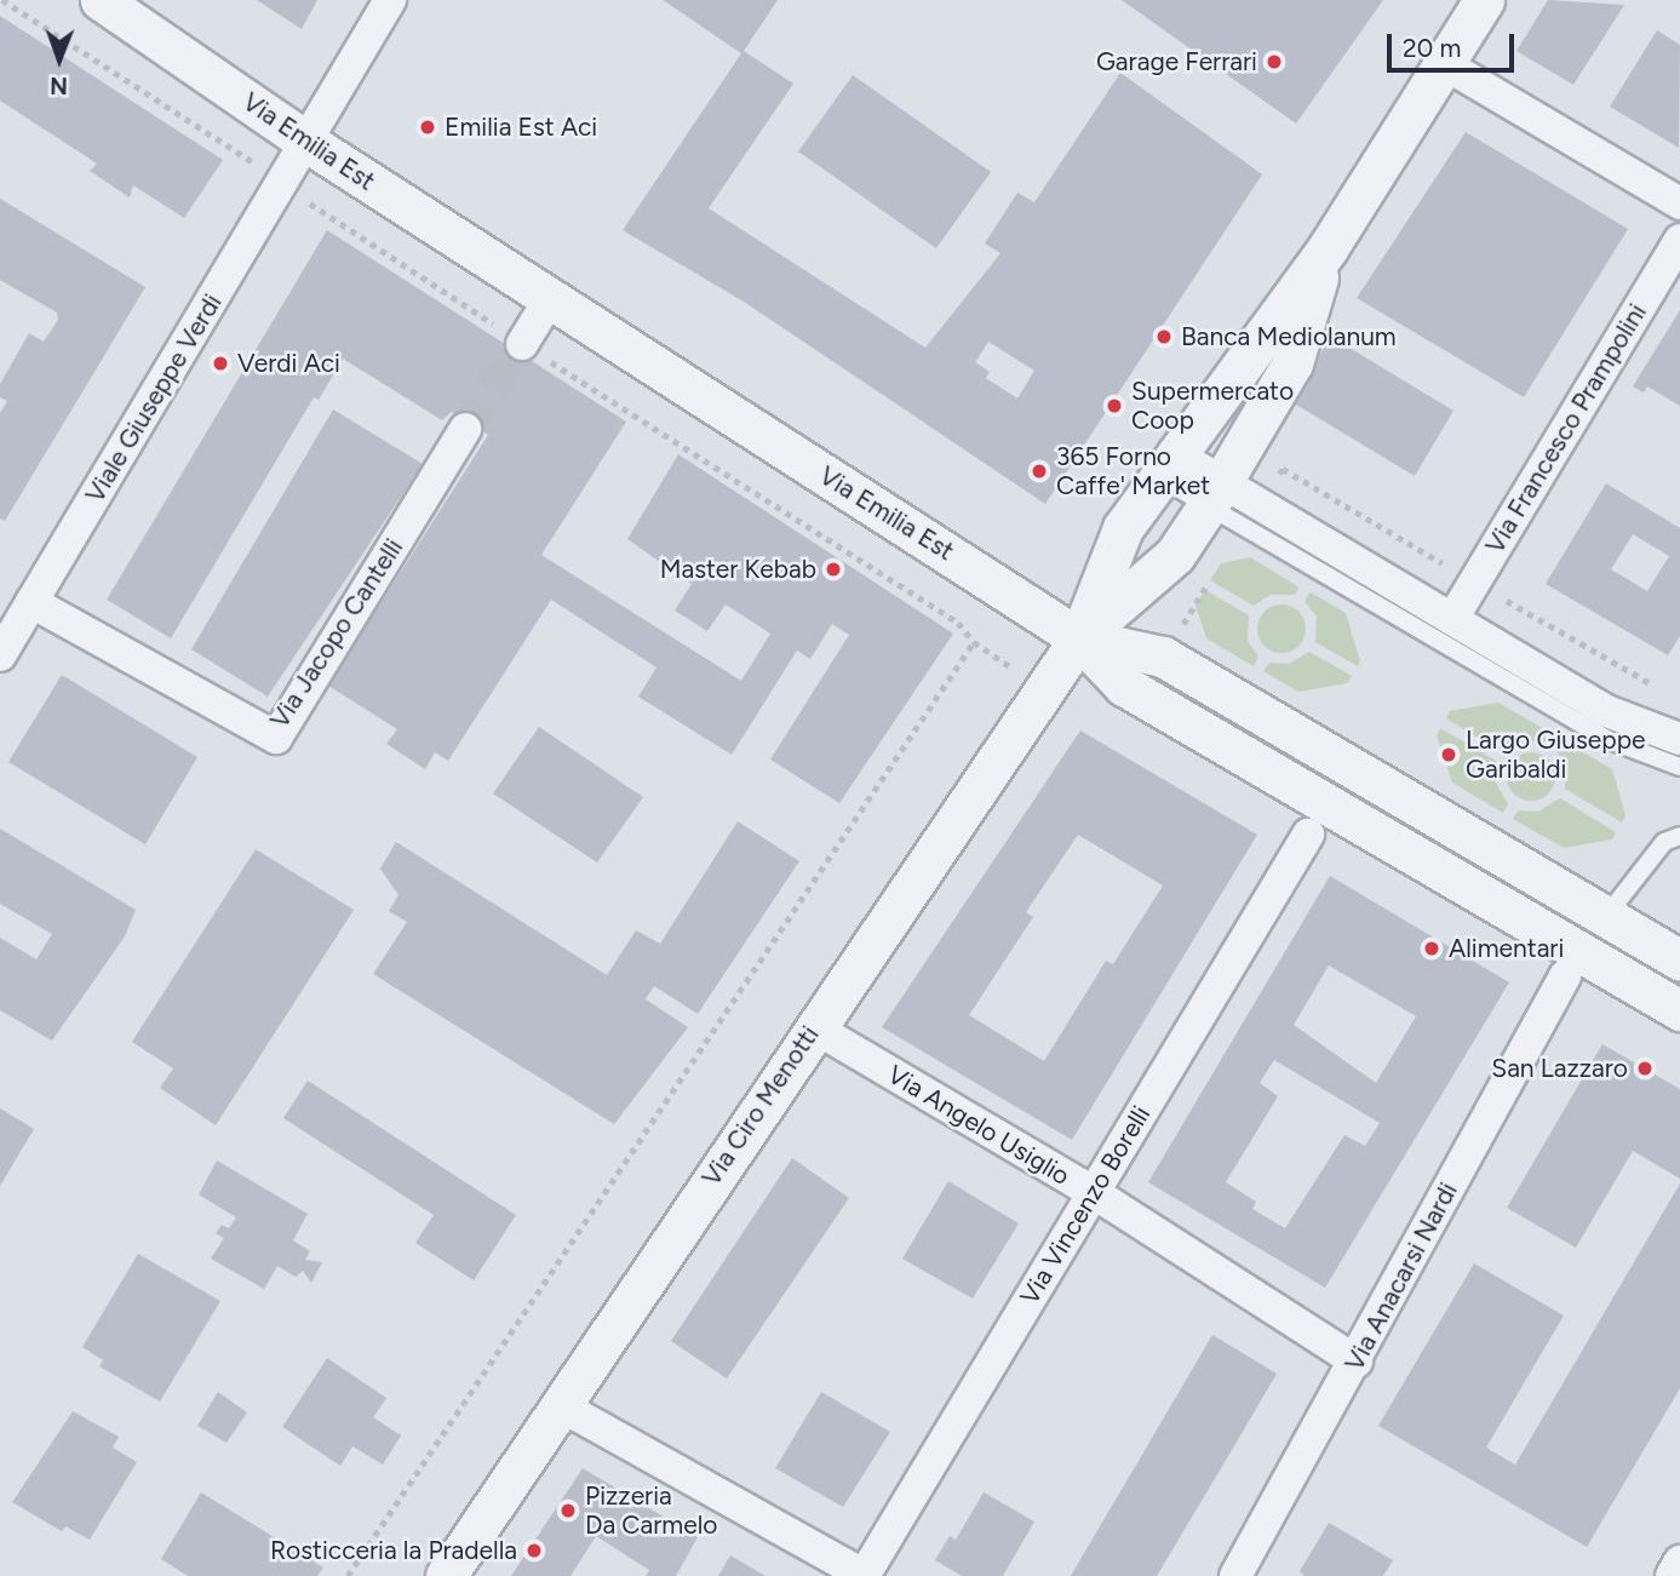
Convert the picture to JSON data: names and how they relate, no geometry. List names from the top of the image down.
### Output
{
  "streets": {
    "street": [
      "Via Emilia Est",
      "Viale Giuseppe Verdi",
      "Via Francesco Prampolini",
      "Via Jacopo Cantelli",
      "Via Ciro Menotti",
      "Via Angelo Usiglio",
      "Via Vincenzo Borelli",
      "Via Anacarsi Nardi"
    ]
  },
  "crossings": [
    ["Via Emilia Est", "Viale Giuseppe Verdi"],
    ["Via Emilia Est", "Via Ciro Menotti"],
    ["Viale Giuseppe Verdi", "Via Jacopo Cantelli"],
    ["Via Ciro Menotti", "Via Angelo Usiglio"],
    ["Via Angelo Usiglio", "Via Vincenzo Borelli"],
    ["Via Angelo Usiglio", "Via Anacarsi Nardi"]
  ],
  "places": [
    "Garage Ferrari",
    "Emilia Est Aci",
    "Banca Mediolanum",
    "Verdi Aci",
    "Supermercato Coop",
    "365 Forno Caffe' Market",
    "Master Kebab",
    "Largo Giuseppe Garibaldi",
    "Alimentari",
    "San Lazzaro",
    "Pizzeria Da Carmelo",
    "Rosticceria la Pradella"
  ],
  "scale_bar": "20 m",
  "north": "bottom"
}
